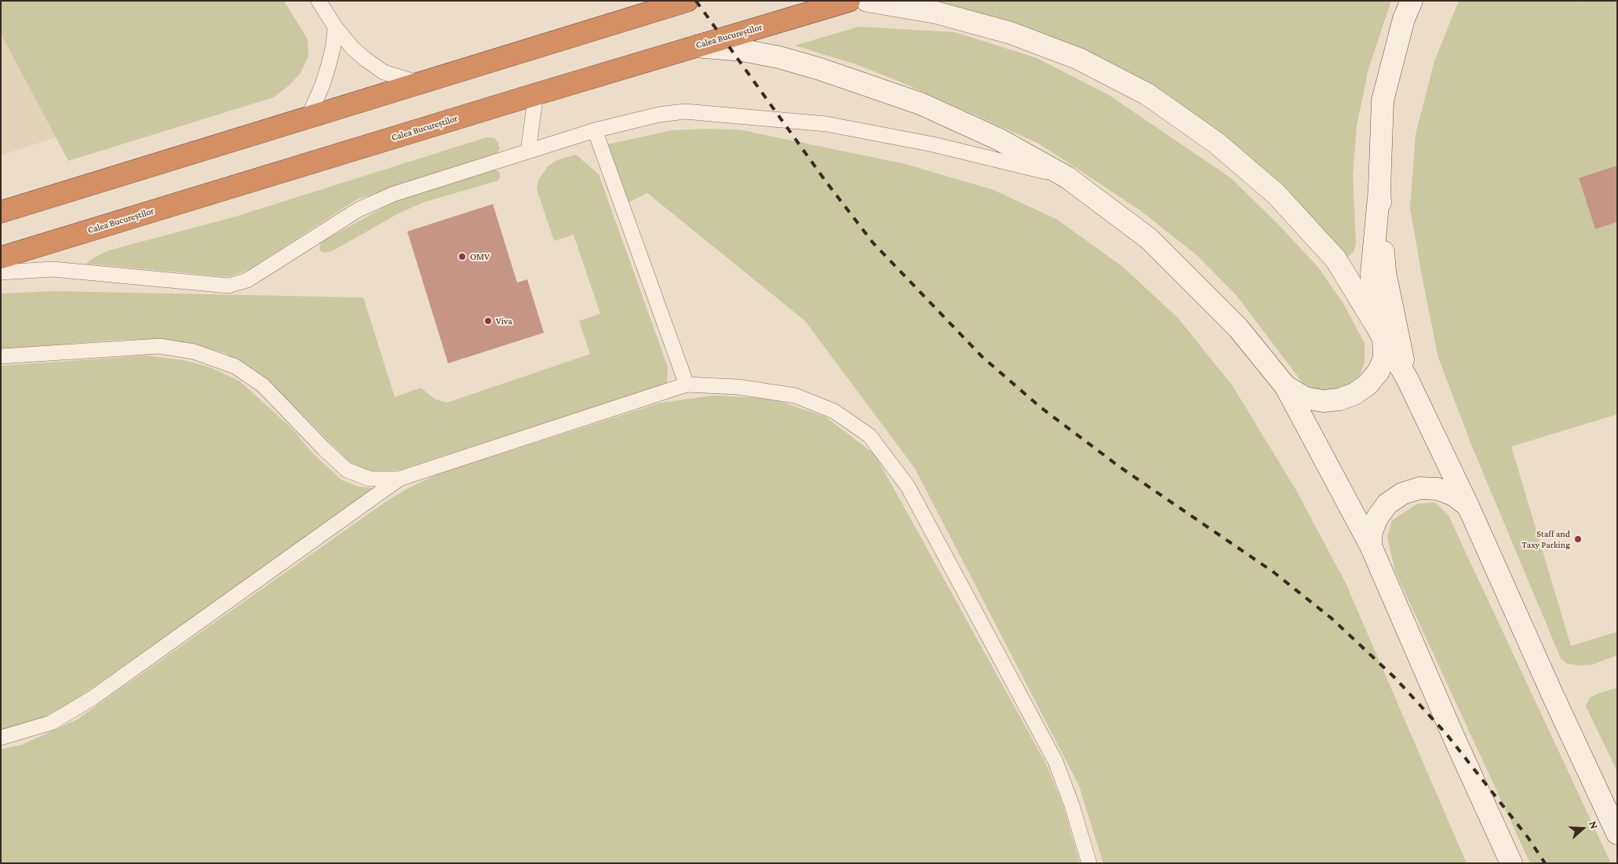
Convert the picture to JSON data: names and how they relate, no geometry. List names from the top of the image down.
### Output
{
  "streets": {
    "highway": ["Calea Bucureștilor"]
  },
  "places": ["OMV", "Viva", "Staff and Taxy Parking"],
  "north": "right"
}
